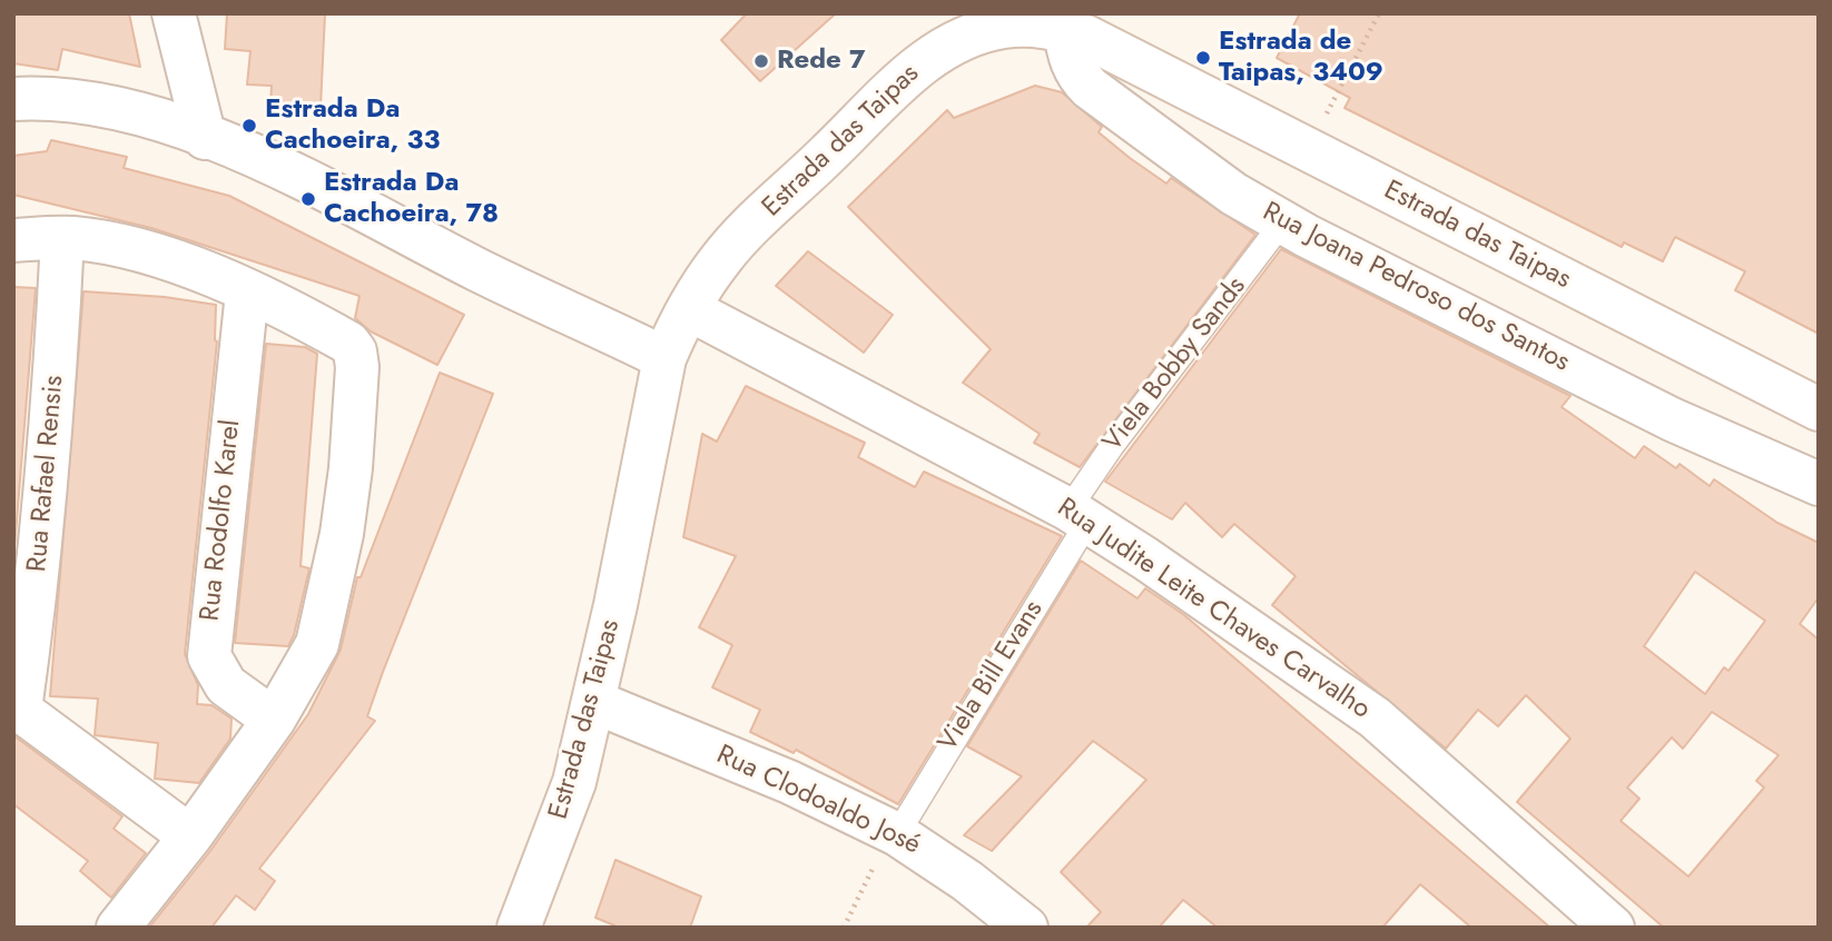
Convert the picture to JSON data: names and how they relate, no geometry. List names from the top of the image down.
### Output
{
  "streets": {
    "street": [
      "Estrada das Taipas",
      "Rua Joana Pedroso dos Santos",
      "Rua Rafael Rensis",
      "Rua Rodolfo Karel",
      "Rua Judite Leite Chaves Carvalho",
      "Rua Clodoaldo José"
    ],
    "lane": ["Viela Bobby Sands", "Viela Bill Evans"]
  },
  "crossings": [
    ["Estrada das Taipas", "Rua Joana Pedroso dos Santos"],
    ["Estrada das Taipas", "Rua Judite Leite Chaves Carvalho"],
    ["Estrada das Taipas", "Rua Clodoaldo José"],
    ["Rua Joana Pedroso dos Santos", "Viela Bobby Sands"],
    ["Viela Bobby Sands", "Rua Judite Leite Chaves Carvalho"],
    ["Viela Bobby Sands", "Viela Bill Evans"],
    ["Rua Judite Leite Chaves Carvalho", "Viela Bill Evans"],
    ["Viela Bill Evans", "Rua Clodoaldo José"]
  ],
  "places": [
    "Estrada de Taipas, 3409",
    "Rede 7",
    "Estrada Da Cachoeira, 33",
    "Estrada Da Cachoeira, 78"
  ]
}
